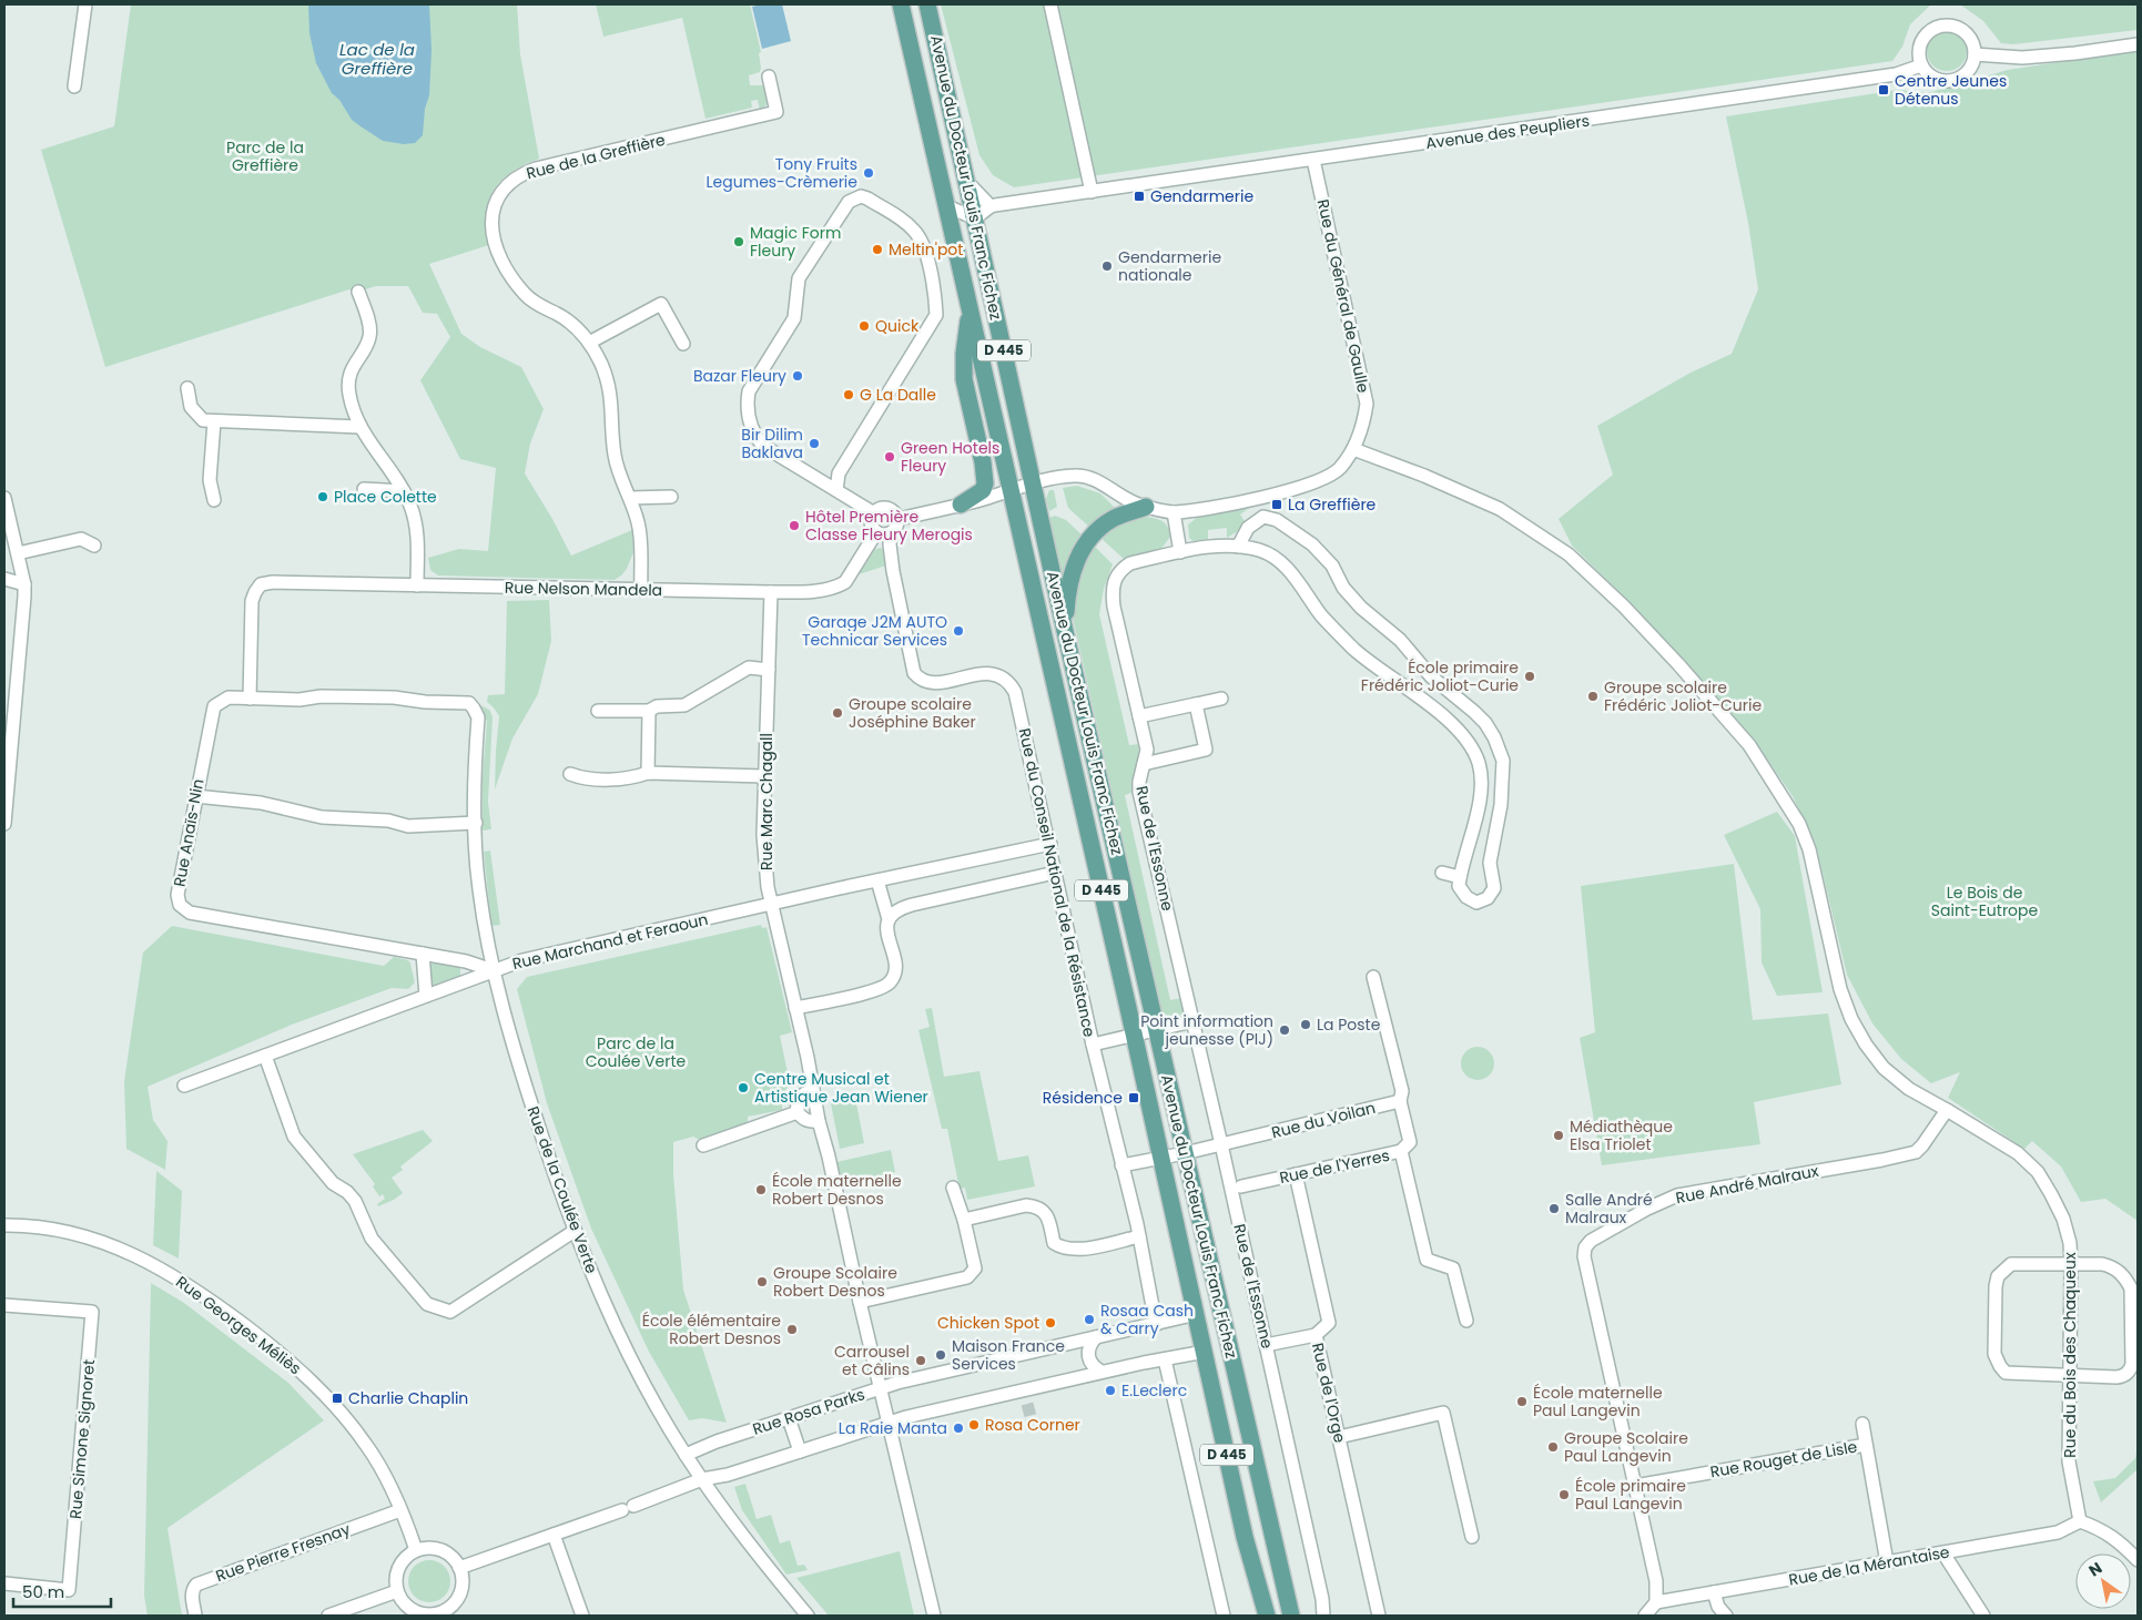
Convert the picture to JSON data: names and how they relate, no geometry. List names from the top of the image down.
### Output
{
  "streets": {
    "main road": ["Avenue du Docteur Louis Franc Fichez", "D 445"],
    "street": [
      "Avenue des Peupliers",
      "Rue de la Greffière",
      "Rue du Général de Gaulle",
      "Rue Nelson Mandela",
      "Rue Marc Chagall",
      "Rue Anaïs-Nin",
      "Rue de l'Essonne",
      "Rue du Conseil National de la Résistance",
      "Rue Marchand et Feraoun",
      "Rue du Voilan",
      "Rue de l'Yerres",
      "Rue André Malraux",
      "Rue de la Coulée Verte",
      "Rue Georges Méliès",
      "Rue du Bois des Chaqueux",
      "Rue de l'Orge",
      "Rue Rosa Parks",
      "Rue Simone Signoret",
      "Rue Rouget de Lisle",
      "Rue Pierre Fresnay",
      "Rue de la Mérantaise"
    ]
  },
  "crossings": [
    ["Avenue des Peupliers", "Rue du Général de Gaulle"],
    ["Rue de la Greffière", "Rue Nelson Mandela"],
    ["Avenue du Docteur Louis Franc Fichez", "Rue du Général de Gaulle"],
    ["Avenue du Docteur Louis Franc Fichez", "D 445"],
    ["Avenue du Docteur Louis Franc Fichez", "Rue du Voilan"],
    ["Avenue du Docteur Louis Franc Fichez", "Rue Rosa Parks"],
    ["Rue du Général de Gaulle", "Rue Nelson Mandela"],
    ["Rue du Général de Gaulle", "Rue du Conseil National de la Résistance"],
    ["Rue du Général de Gaulle", "Rue du Bois des Chaqueux"],
    ["Rue Nelson Mandela", "Rue Marc Chagall"],
    ["Rue Nelson Mandela", "Rue Anaïs-Nin"],
    ["Rue Nelson Mandela", "Rue du Conseil National de la Résistance"],
    ["Rue Marc Chagall", "Rue Marchand et Feraoun"],
    ["Rue Marc Chagall", "Rue Rosa Parks"],
    ["Rue Anaïs-Nin", "Rue Marchand et Feraoun"],
    ["Rue Anaïs-Nin", "Rue de la Coulée Verte"],
    ["Rue de l'Essonne", "Rue du Voilan"],
    ["Rue du Conseil National de la Résistance", "Rue Marchand et Feraoun"],
    ["Rue du Conseil National de la Résistance", "Rue du Voilan"],
    ["Rue du Conseil National de la Résistance", "Rue Rosa Parks"],
    ["Rue Marchand et Feraoun", "Rue de la Coulée Verte"],
    ["Rue de l'Yerres", "Rue de l'Orge"],
    ["Rue André Malraux", "Rue du Bois des Chaqueux"],
    ["Rue André Malraux", "Rue Rouget de Lisle"],
    ["Rue André Malraux", "Rue de la Mérantaise"],
    ["Rue de la Coulée Verte", "Rue Rosa Parks"],
    ["Rue Georges Méliès", "Rue Pierre Fresnay"],
    ["Rue du Bois des Chaqueux", "Rue de la Mérantaise"]
  ],
  "water": ["Lac de la Greffière"],
  "parks": ["Parc de la Greffière", "Le Bois de Saint-Eutrope", "Parc de la Coulée Verte"],
  "places": {
    "transit": [
      "Centre Jeunes Détenus",
      "Gendarmerie",
      "La Greffière",
      "Résidence",
      "Charlie Chaplin"
    ],
    "other": [
      "Tony Fruits Legumes-Crèmerie",
      "Magic Form Fleury",
      "Meltin'pot",
      "Gendarmerie nationale",
      "Quick",
      "Bazar Fleury",
      "G La Dalle",
      "Bir Dilim Baklava",
      "Green Hotels Fleury",
      "Place Colette",
      "Hôtel Première Classe Fleury Merogis",
      "Garage J2M AUTO Technicar Services",
      "École primaire Frédéric Joliot-Curie",
      "Groupe scolaire Frédéric Joliot-Curie",
      "Groupe scolaire Joséphine Baker",
      "La Poste",
      "Point information jeunesse (PIJ)",
      "Centre Musical et Artistique Jean Wiener",
      "Médiathèque Elsa Triolet",
      "École maternelle Robert Desnos",
      "Salle André Malraux",
      "Groupe Scolaire Robert Desnos",
      "Rosaa Cash & Carry",
      "Chicken Spot",
      "École élémentaire Robert Desnos",
      "Maison France Services",
      "Carrousel et Câlins",
      "E.Leclerc",
      "École maternelle Paul Langevin",
      "Rosa Corner",
      "La Raie Manta",
      "Groupe Scolaire Paul Langevin",
      "École primaire Paul Langevin"
    ]
  },
  "scale_bar": "50 m",
  "north": "top left"
}
